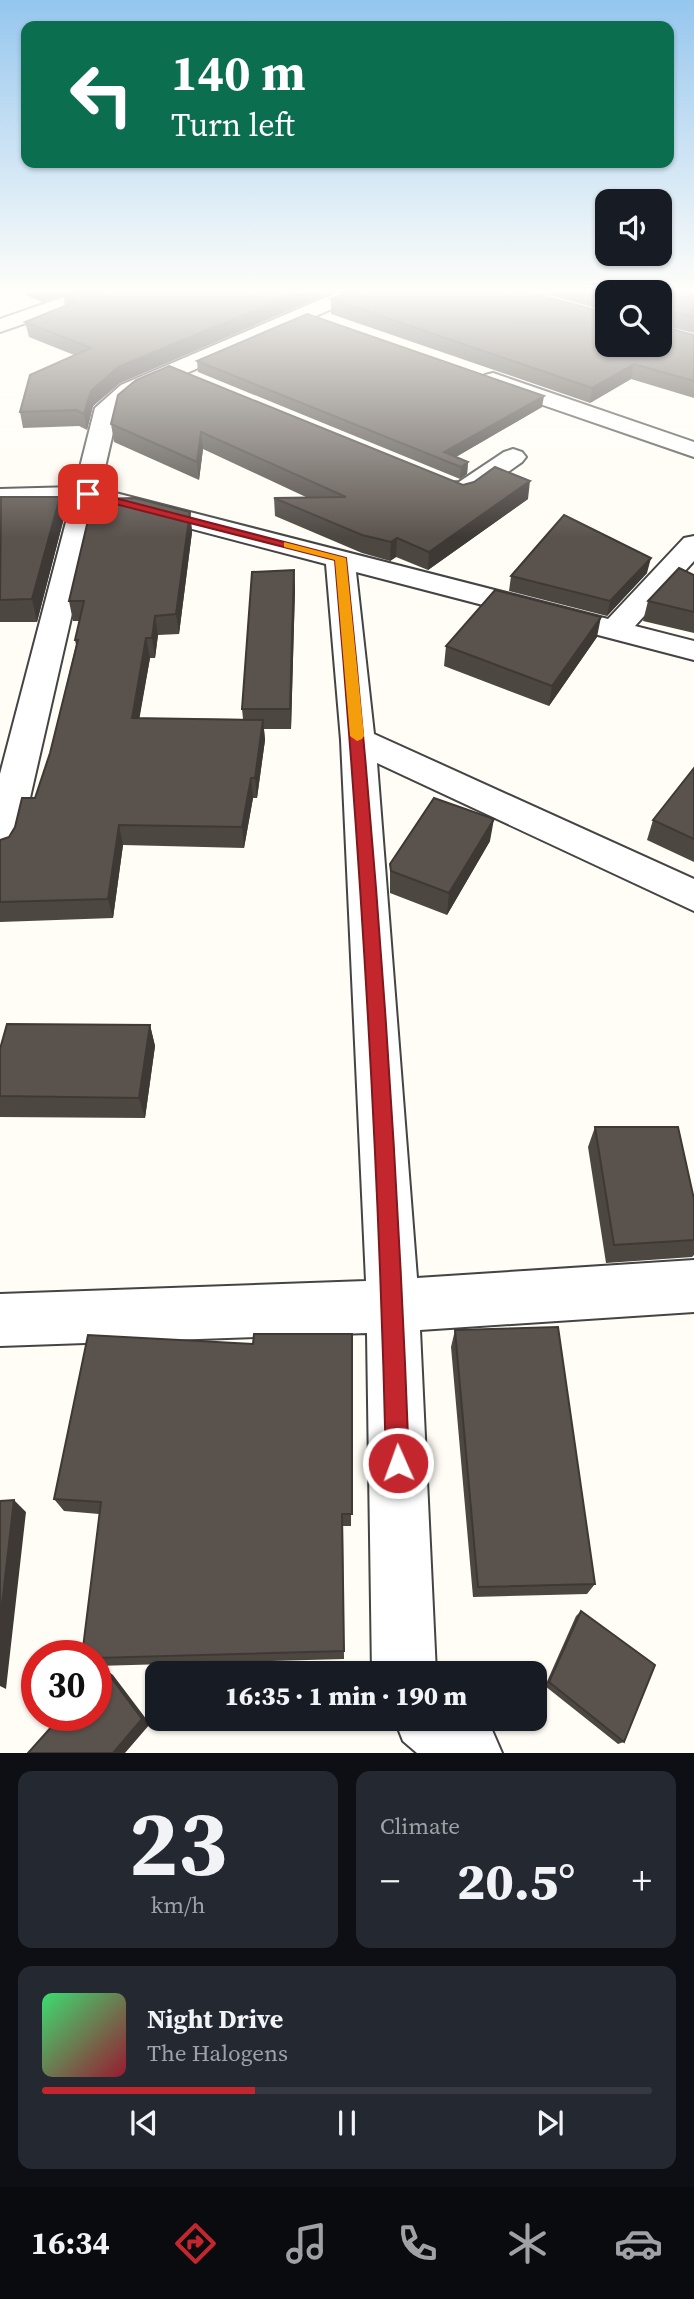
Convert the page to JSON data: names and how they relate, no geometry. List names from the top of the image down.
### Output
{
  "page": {
    "turn": ["140 m", "Turn left"],
    "limit": "30",
    "trip": "16:35 · 1 min · 190 m",
    "tile": [
      ["23", "km/h"],
      "Climate"
    ],
    "heat": ["−", "20.5°", "+"],
    "song": ["Night Drive", "The Halogens"],
    "tabs": "16:34"
  }
}
